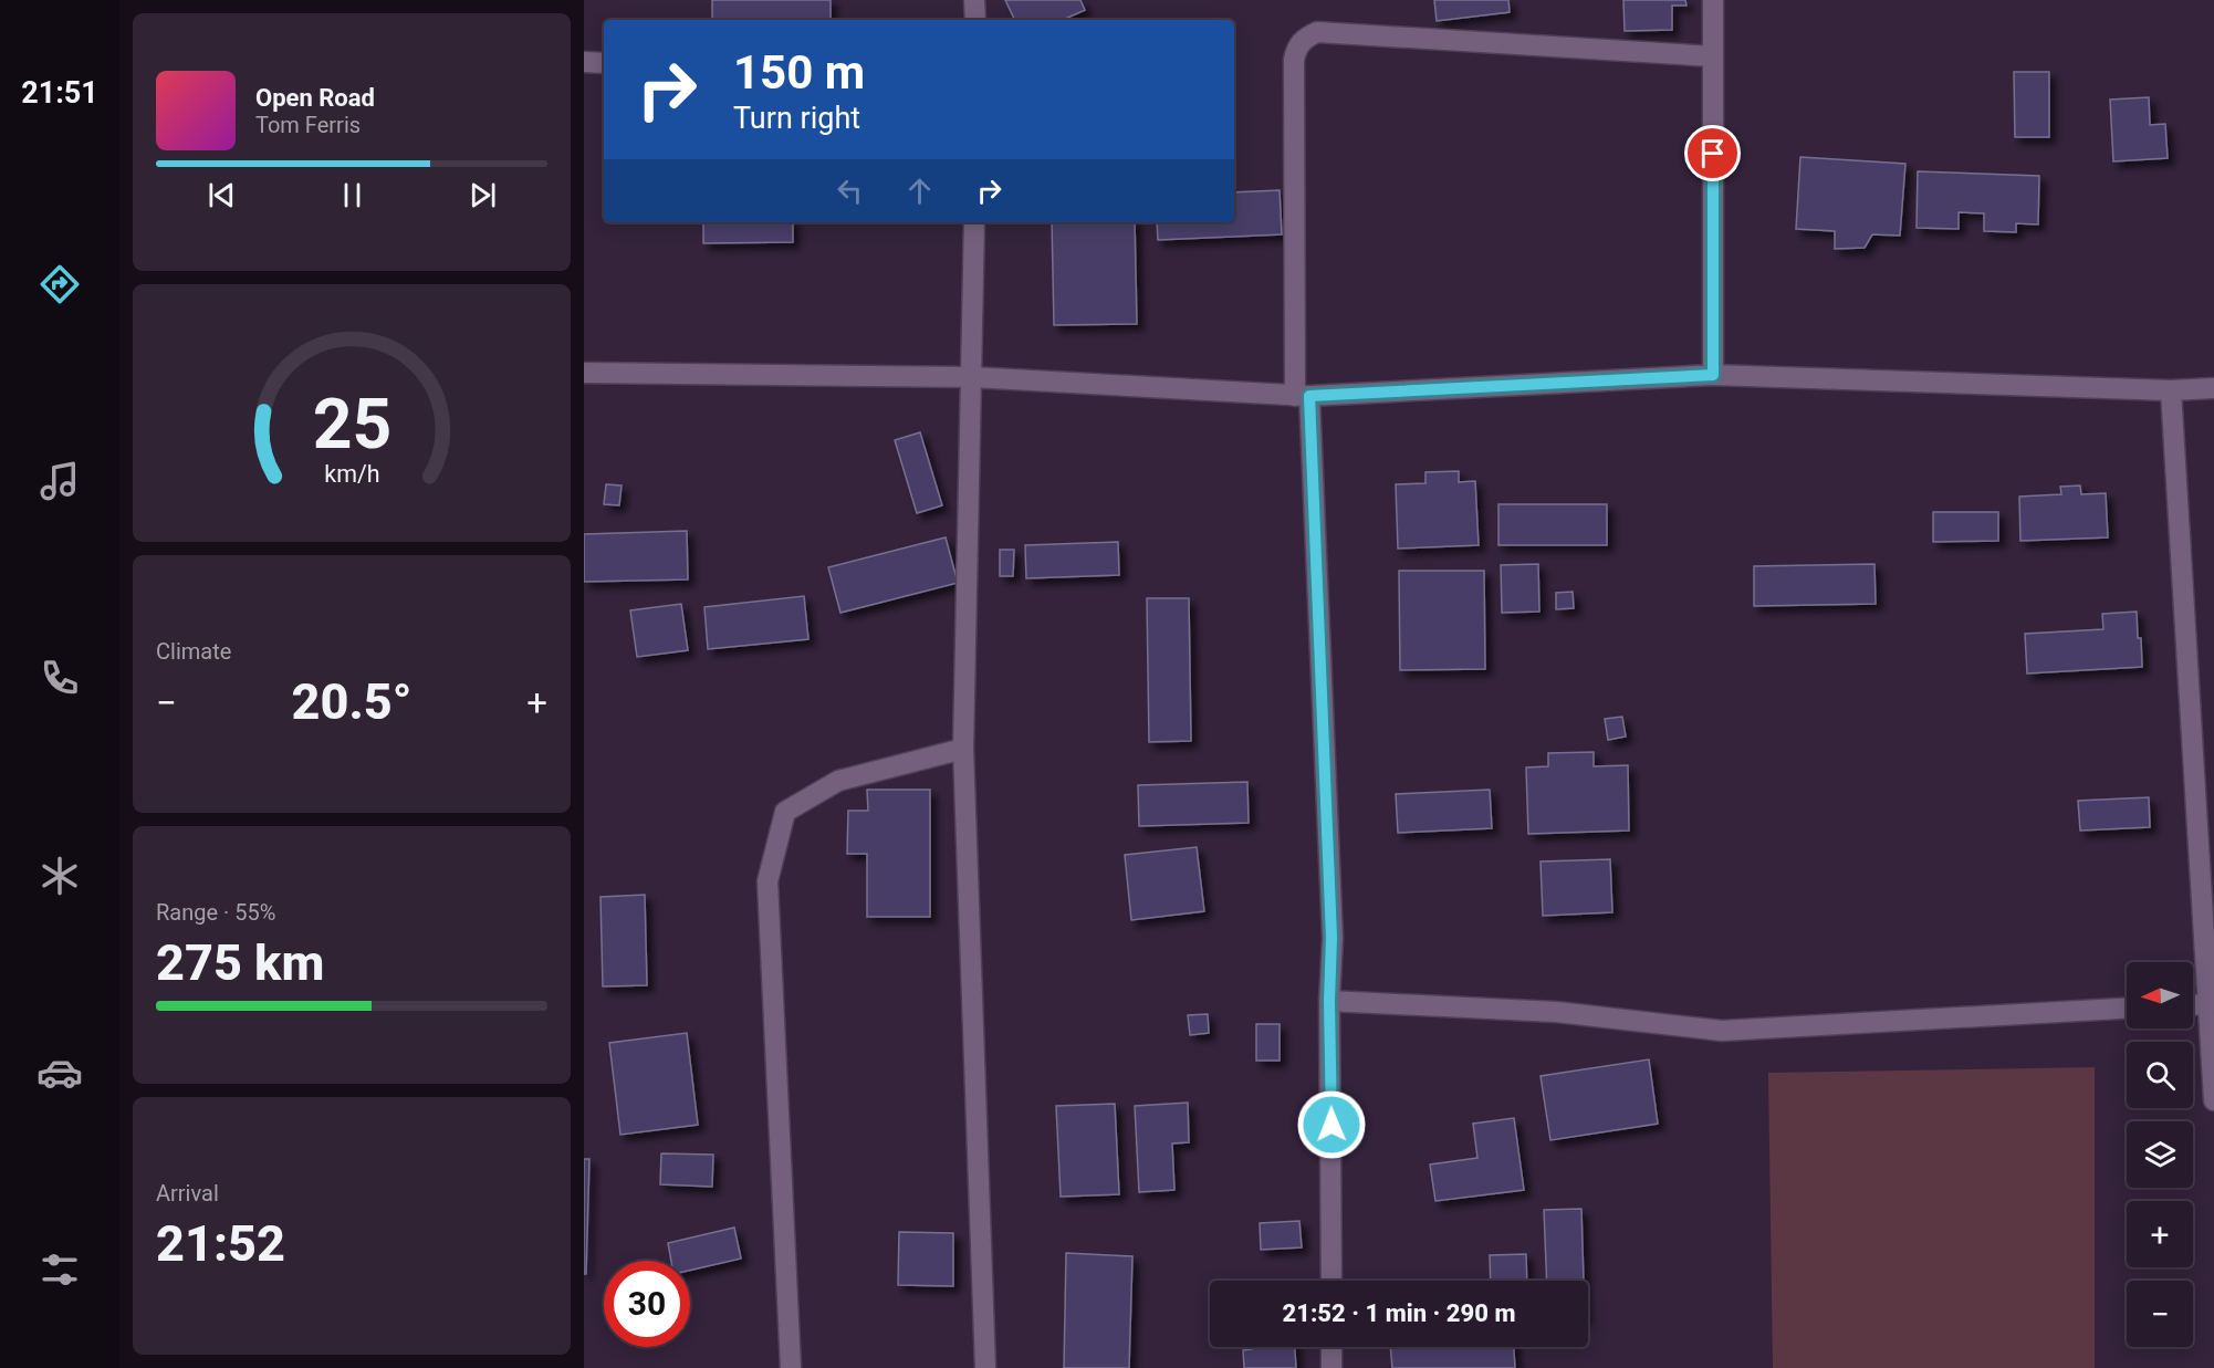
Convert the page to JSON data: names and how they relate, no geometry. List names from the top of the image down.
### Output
{
  "north": "left",
  "page": {
    "tabs": "21:51",
    "turn": ["150 m", "Turn right"],
    "song": ["Open Road", "Tom Ferris"],
    "tile": [
      "Climate",
      ["Range · 55%", "275 km"],
      ["Arrival", "21:52"]
    ],
    "heat": ["−", "20.5°", "+"],
    "map_buttons": ["+", "−"],
    "limit": "30",
    "trip": "21:52 · 1 min · 290 m",
    "gauge": ["25", "km/h"]
  }
}
